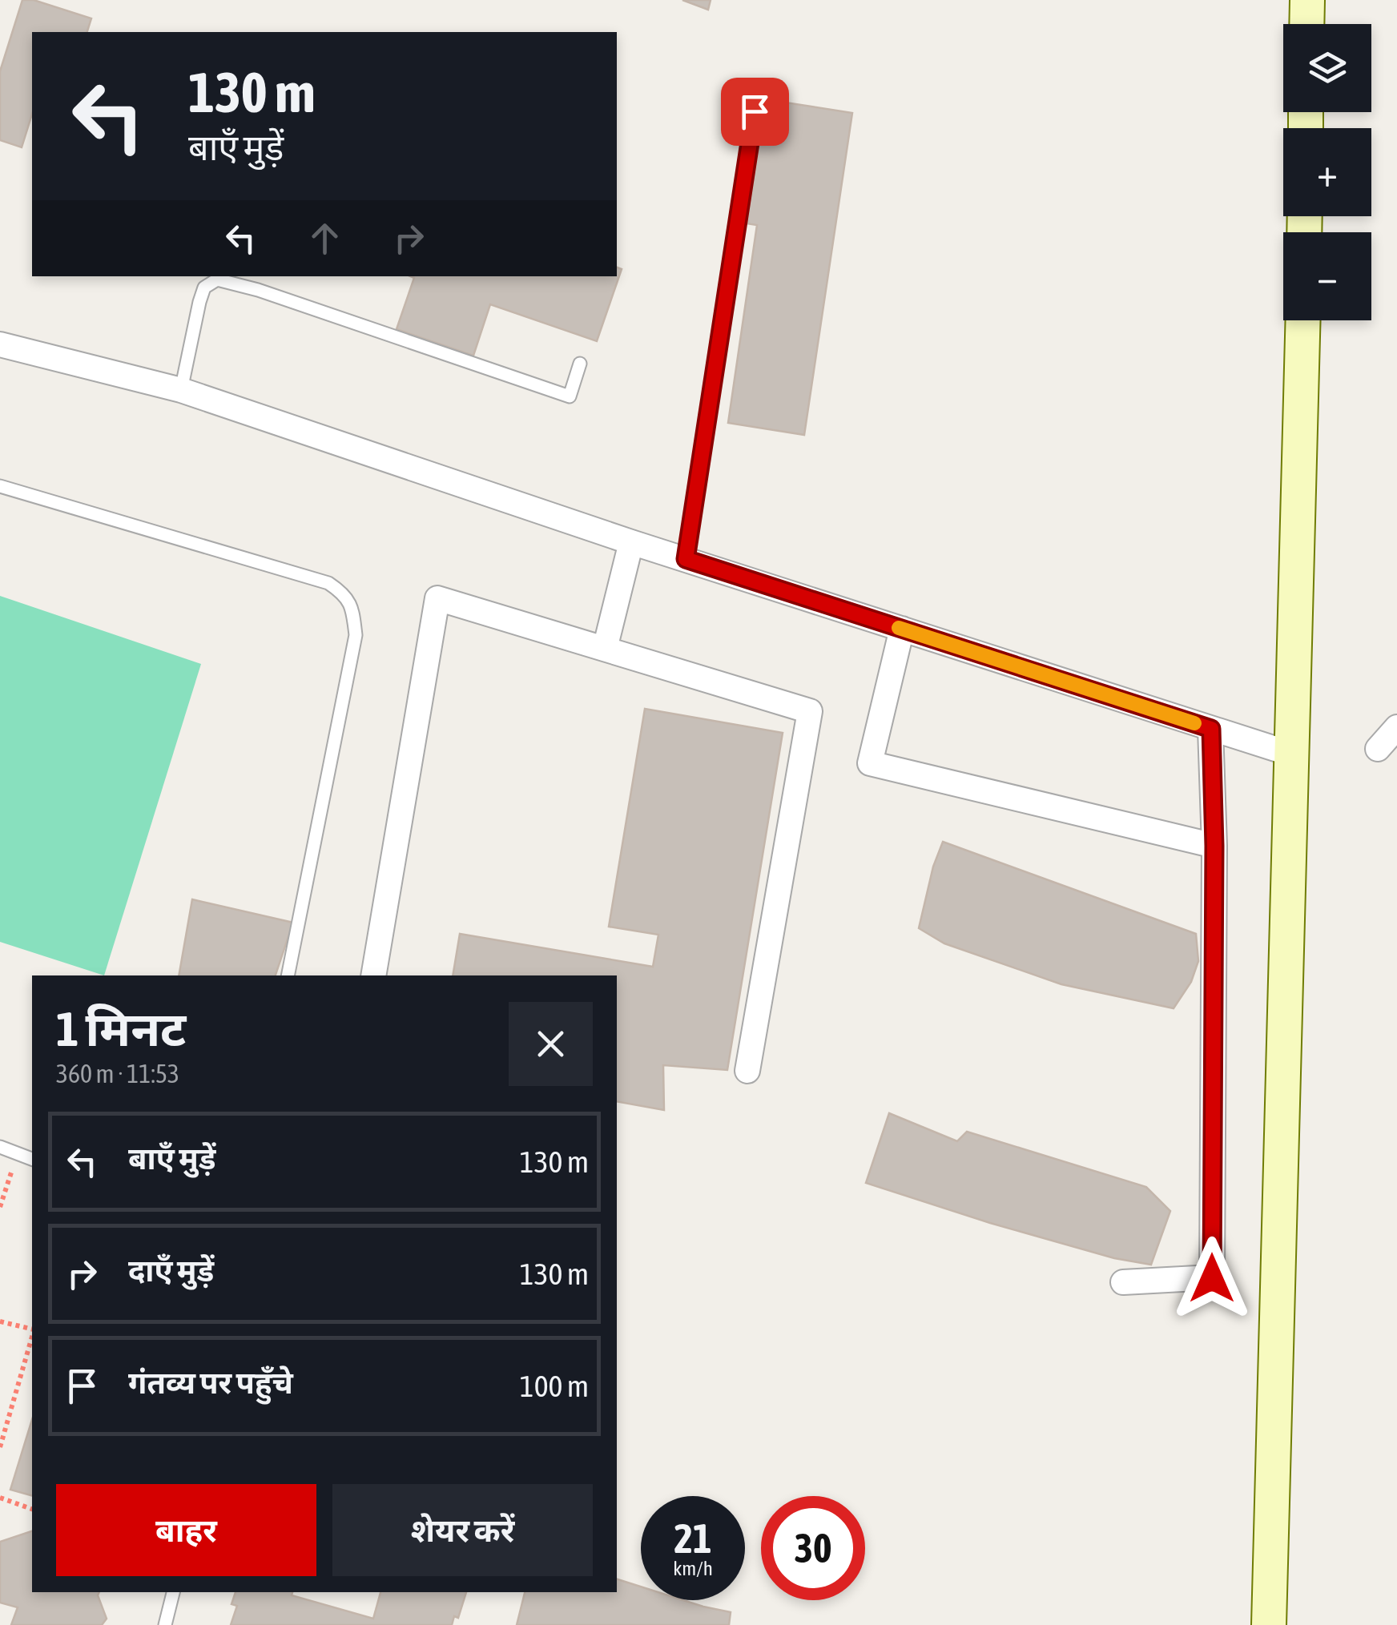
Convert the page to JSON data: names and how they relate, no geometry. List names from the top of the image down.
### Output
{
  "page": {
    "map_buttons": ["+", "−"],
    "turn": ["130 m", "बाएँ मुड़ें"],
    "heading": ["1 मिनट", "360 m · 11:53"],
    "list": [
      {
        "name": "बाएँ मुड़ें",
        "value": "130 m"
      },
      {
        "name": "दाएँ मुड़ें",
        "value": "130 m"
      },
      {
        "name": "गंतव्य पर पहुँचे",
        "value": "100 m"
      }
    ],
    "buttons": ["बाहर", "शेयर करें"],
    "speed": "21 km/h",
    "limit": "30"
  }
}
